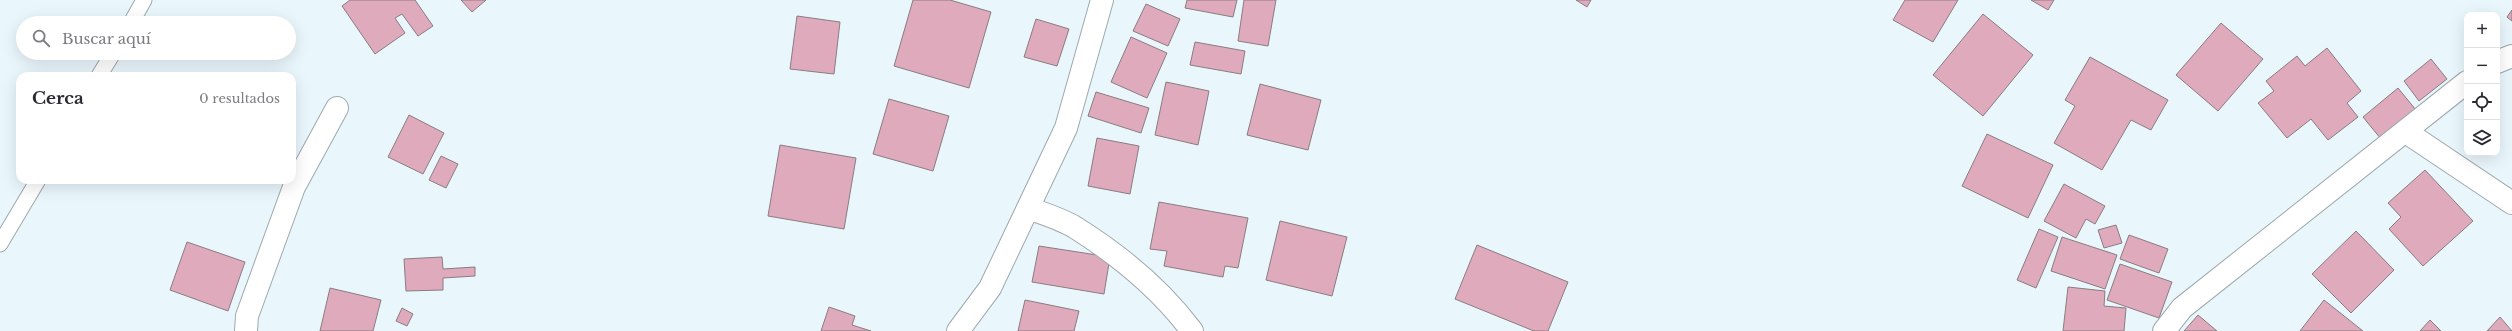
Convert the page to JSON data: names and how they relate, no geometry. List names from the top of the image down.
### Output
{
  "page": {
    "map_buttons": ["+", "−"],
    "search": "Buscar aquí",
    "heading": ["Cerca", "0 resultados"]
  }
}
